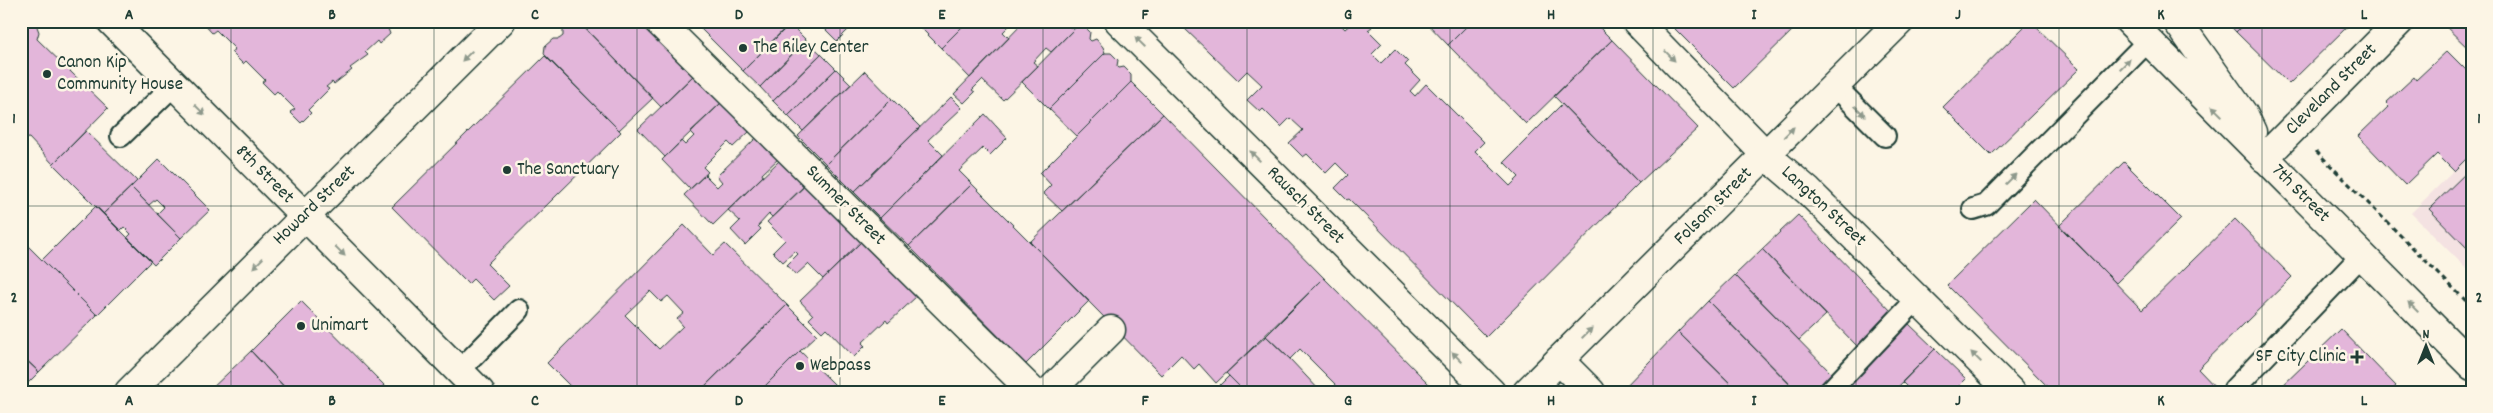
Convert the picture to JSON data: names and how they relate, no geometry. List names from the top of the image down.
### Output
{
  "streets": {
    "main road": [
      "Cleveland Street",
      "8th Street",
      "7th Street",
      "Howard Street",
      "Sumner Street",
      "Rausch Street",
      "Folsom Street",
      "Langton Street"
    ]
  },
  "crossings": [
    ["Cleveland Street", "7th Street"],
    ["8th Street", "Howard Street"],
    ["Folsom Street", "Langton Street"]
  ],
  "one_way": [
    "8th Street",
    "Howard Street",
    "Rausch Street",
    "Folsom Street"
  ],
  "places": {
    "other": [
      "The Riley Center",
      "Canon Kip Community House",
      "The Sanctuary",
      "Unimart",
      "Webpass"
    ],
    "health": ["SF City Clinic"]
  },
  "north": "top",
  "grid": {
    "columns": [
      "A",
      "B",
      "C",
      "D",
      "E",
      "F",
      "G",
      "H",
      "I",
      "J",
      "K",
      "L"
    ],
    "rows": ["1", "2"]
  }
}
